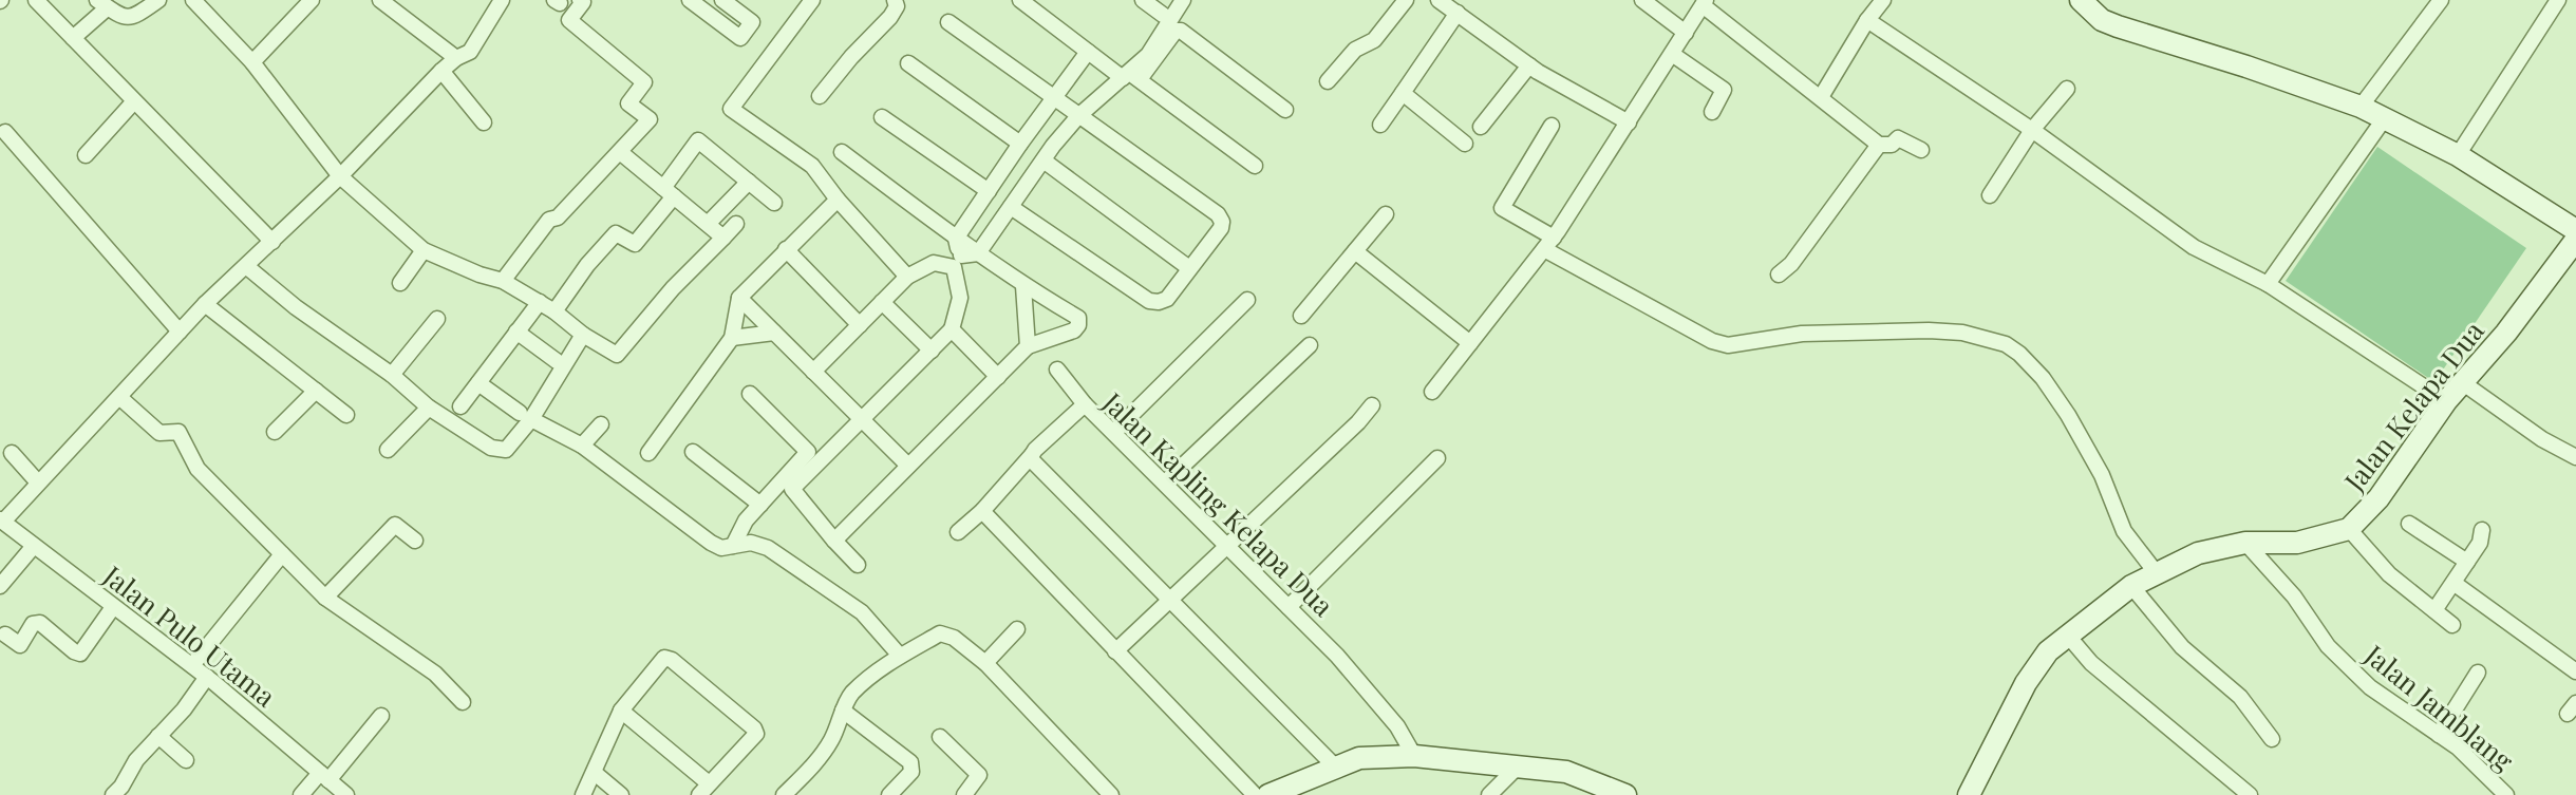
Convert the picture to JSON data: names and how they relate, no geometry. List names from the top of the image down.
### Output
{
  "streets": {
    "main road": ["Jalan Kelapa Dua"],
    "street": ["Jalan Kapling Kelapa Dua", "Jalan Pulo Utama", "Jalan Jamblang"]
  },
  "crossings": [
    ["Jalan Kelapa Dua", "Jalan Jamblang"]
  ]
}
